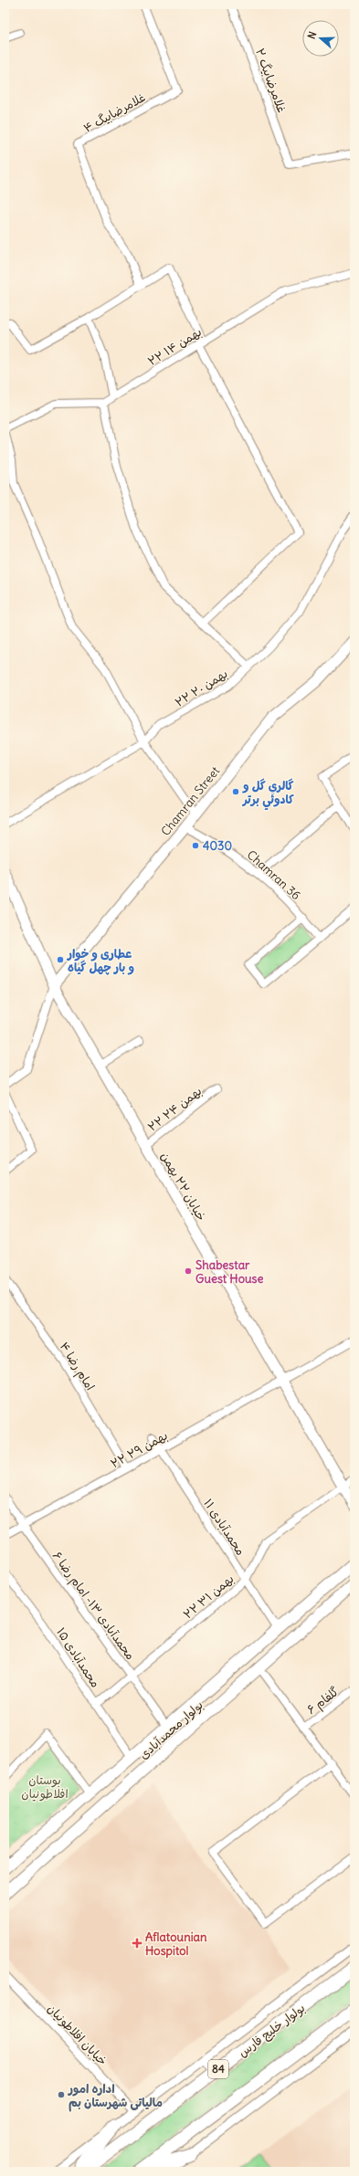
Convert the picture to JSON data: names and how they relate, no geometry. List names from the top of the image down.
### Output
{
  "streets": {
    "highway": ["بولوار خلیج فارس", "84"],
    "main road": ["Chamran Street", "خیابان ۲۲ بهمن", "بولوار محمدآبادی"],
    "street": [
      "غلامرضابیگ ۲",
      "غلامرضابیگ ۴",
      "۲۲ بهمن ۱۴",
      "۲۲ بهمن ۲۰",
      "Chamran 36",
      "۲۲ بهمن ۲۴",
      "امام رضا ۴",
      "۲۲ بهمن ۲۹",
      "محمدآبادی ۱۱",
      "۲۲ بهمن ۳۱",
      "محمدآبادی ۱۳- امام رضا ۶",
      "محمدآبادی ۱۵",
      "گلفام ۶",
      "خیابان افلاطونیان"
    ]
  },
  "crossings": [
    ["Chamran Street", "Chamran 36"],
    ["Chamran Street", "خیابان ۲۲ بهمن"],
    ["۲۲ بهمن ۲۴", "خیابان ۲۲ بهمن"],
    ["خیابان ۲۲ بهمن", "۲۲ بهمن ۲۹"],
    ["خیابان ۲۲ بهمن", "۲۲ بهمن ۳۱"],
    ["امام رضا ۴", "۲۲ بهمن ۲۹"],
    ["۲۲ بهمن ۲۹", "محمدآبادی ۱۱"],
    ["۲۲ بهمن ۲۹", "محمدآبادی ۱۳- امام رضا ۶"],
    ["محمدآبادی ۱۱", "۲۲ بهمن ۳۱"],
    ["محمدآبادی ۱۱", "بولوار محمدآبادی"],
    ["۲۲ بهمن ۳۱", "محمدآبادی ۱۳- امام رضا ۶"],
    ["۲۲ بهمن ۳۱", "محمدآبادی ۱۵"],
    ["محمدآبادی ۱۳- امام رضا ۶", "بولوار محمدآبادی"],
    ["محمدآبادی ۱۵", "بولوار محمدآبادی"]
  ],
  "parks": ["بوستان افلاطونیان"],
  "places": {
    "other": [
      "گالري گل و كادوئي برتر",
      "4030",
      "عطاری و خوار و بار چهل گیاه",
      "Shabestar Guest House",
      "اداره امور مالیاتی شهرستان بم"
    ],
    "health": ["Aflatounian Hospitol"]
  },
  "north": "left"
}
